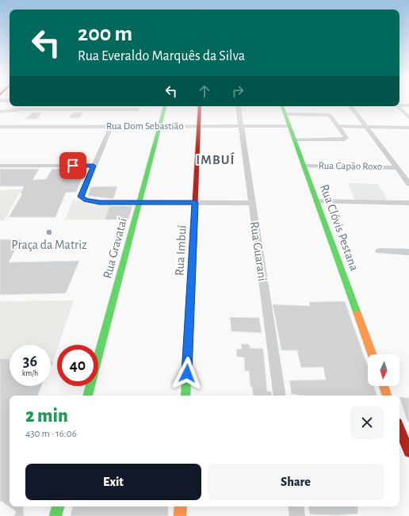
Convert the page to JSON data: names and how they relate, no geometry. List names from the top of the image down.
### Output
{
  "streets": {
    "street": [
      "Rua Dom Sebastião",
      "Rua Capão Roxo",
      "Rua Clóvis Pestana",
      "Rua Gravataí",
      "Rua Imbuí",
      "Rua Guarani"
    ]
  },
  "crossings": [
    ["Rua Dom Sebastião", "Rua Clóvis Pestana"],
    ["Rua Dom Sebastião", "Rua Gravataí"],
    ["Rua Dom Sebastião", "Rua Imbuí"],
    ["Rua Dom Sebastião", "Rua Guarani"],
    ["Rua Capão Roxo", "Rua Clóvis Pestana"]
  ],
  "districts": ["IMBUÍ"],
  "places": ["Praça da Matriz"],
  "north": "bottom",
  "page": {
    "turn": ["200 m", "Rua Everaldo Marquês da Silva"],
    "speed": "36 km/h",
    "limit": "40",
    "heading": ["2 min", "430 m · 16:06"],
    "buttons": ["Exit", "Share"]
  }
}
